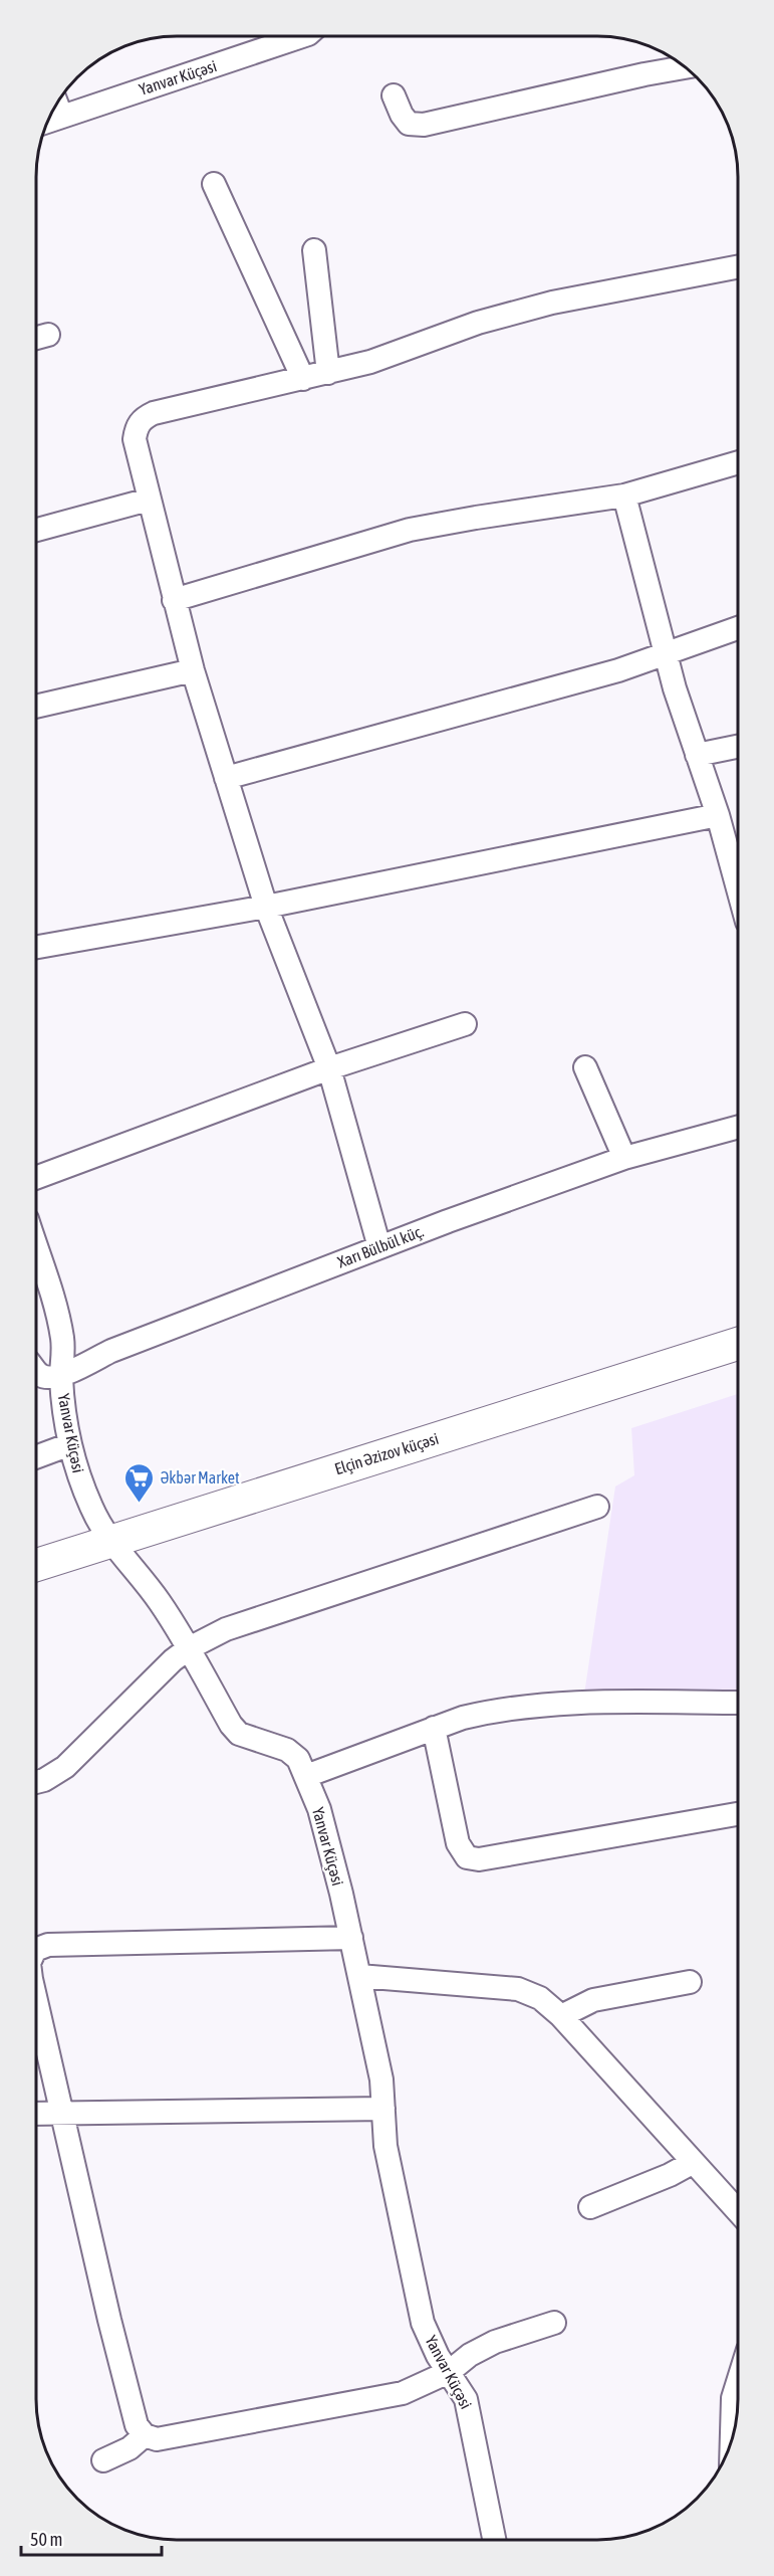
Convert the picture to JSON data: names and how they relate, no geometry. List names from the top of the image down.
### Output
{
  "streets": {
    "street": ["Yanvar Küçəsi", "Xarı Bülbül küç.", "Elçin Əzizov küçəsi"]
  },
  "crossings": [
    ["Yanvar Küçəsi", "Xarı Bülbül küç."],
    ["Yanvar Küçəsi", "Elçin Əzizov küçəsi"]
  ],
  "places": {
    "supermarket": ["Əkbər Market"]
  },
  "scale_bar": "50 m"
}
